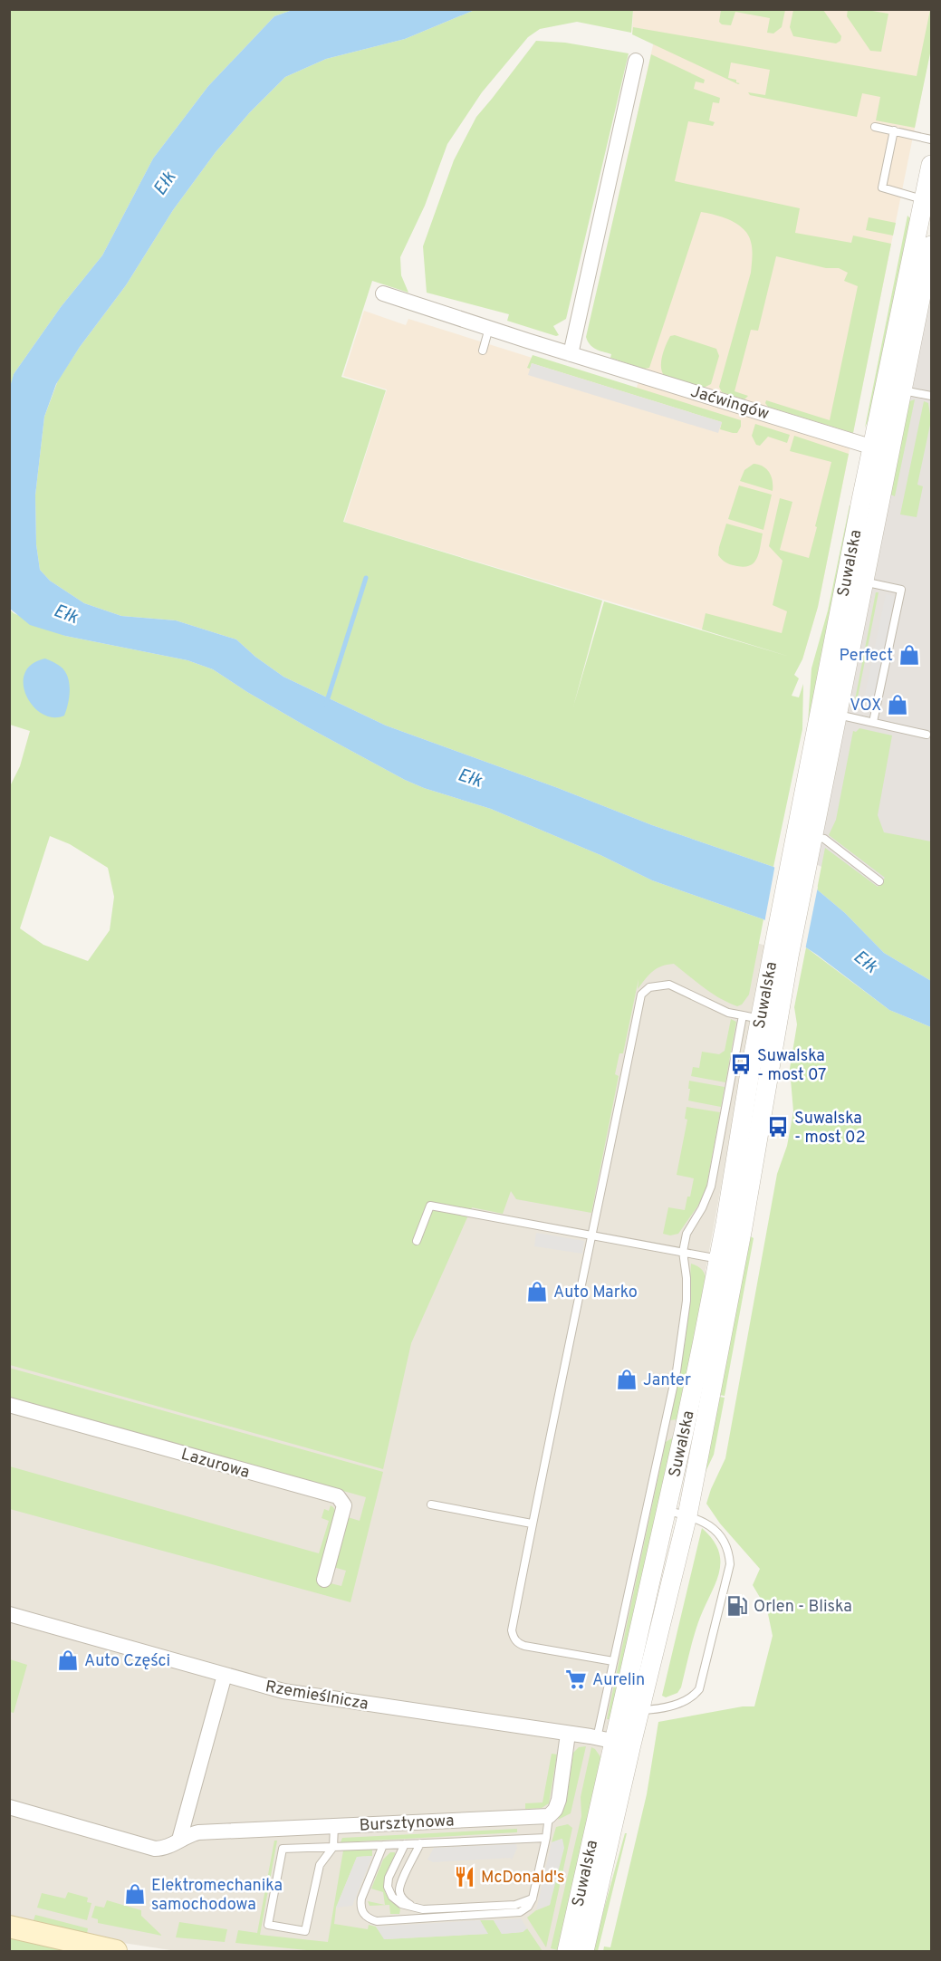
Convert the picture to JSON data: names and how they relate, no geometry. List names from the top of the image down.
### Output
{
  "streets": {
    "street": [
      "Jaćwingów",
      "Suwalska",
      "Lazurowa",
      "Rzemieślnicza",
      "Bursztynowa"
    ]
  },
  "crossings": [
    ["Jaćwingów", "Suwalska"],
    ["Suwalska", "Rzemieślnicza"]
  ],
  "water": ["Ełk"],
  "places": {
    "shop": [
      "Perfect",
      "VOX",
      "Auto Marko",
      "Janter",
      "Auto Części",
      "Elektromechanika samochodowa"
    ],
    "bus stop": ["Suwalska - most 07", "Suwalska - most 02"],
    "fuel station": ["Orlen - Bliska"],
    "supermarket": ["Aurelin"],
    "restaurant": ["McDonald's"]
  }
}
